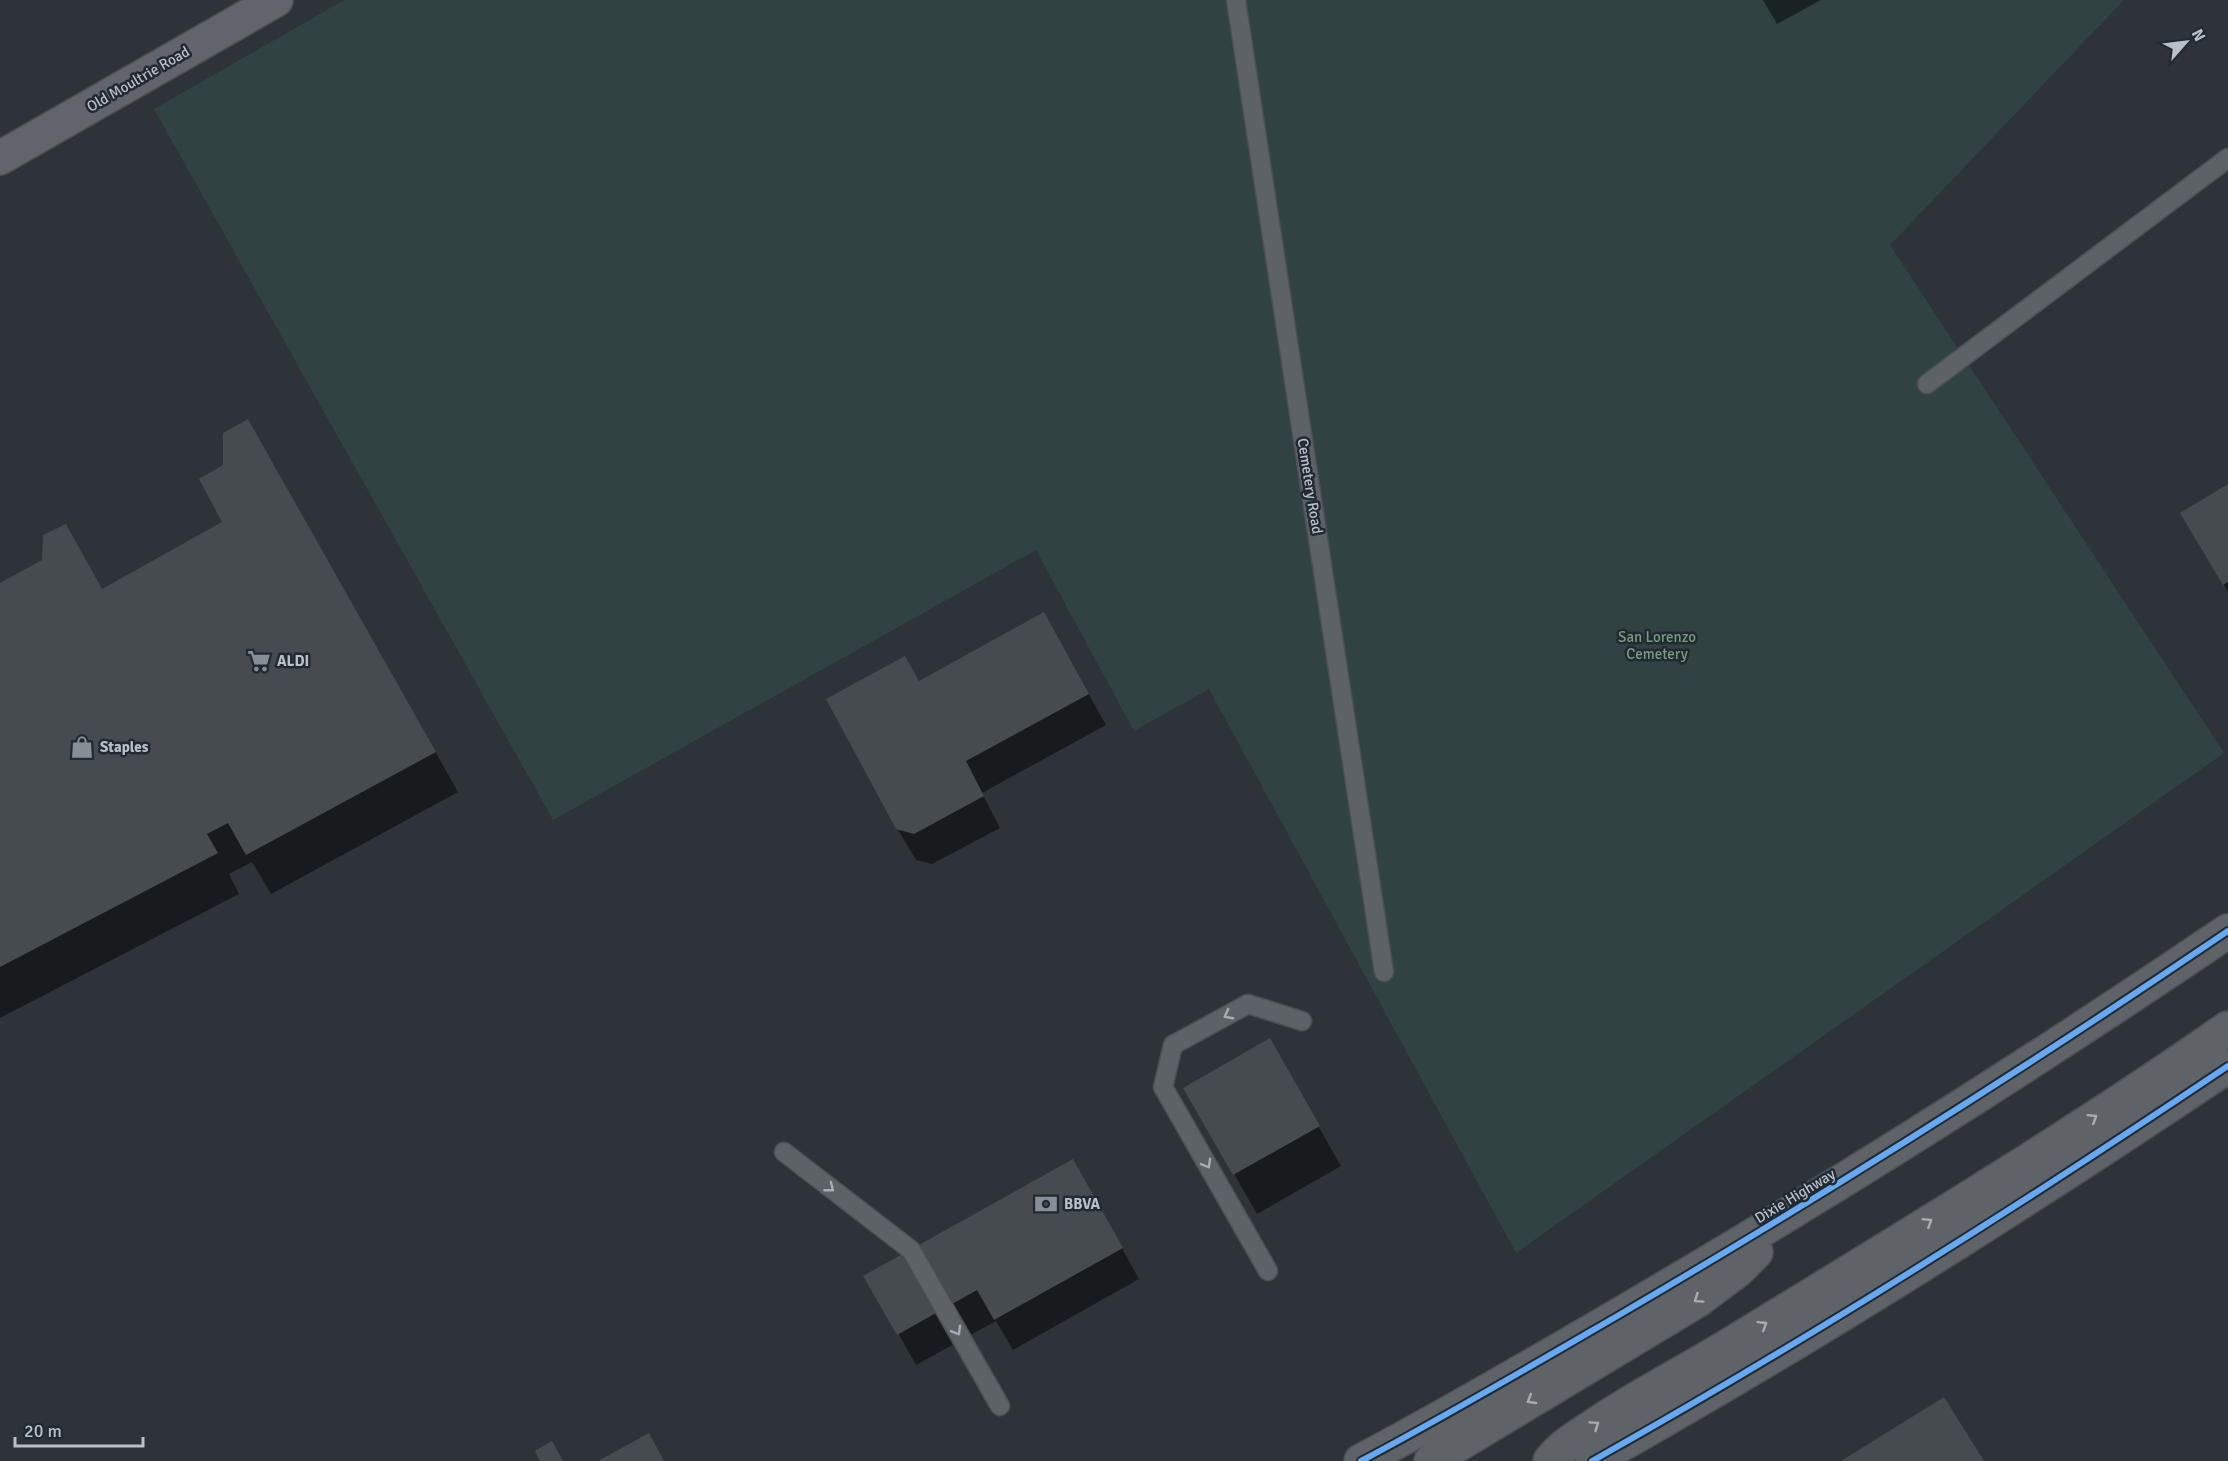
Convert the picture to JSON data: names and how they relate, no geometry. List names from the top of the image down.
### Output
{
  "streets": {
    "main road": ["Old Moultrie Road", "Dixie Highway"],
    "lane": ["Cemetery Road"]
  },
  "parks": ["San Lorenzo Cemetery"],
  "places": {
    "supermarket": ["ALDI"],
    "shop": ["Staples"],
    "bank": ["BBVA"]
  },
  "scale_bar": "20 m",
  "north": "top right"
}
